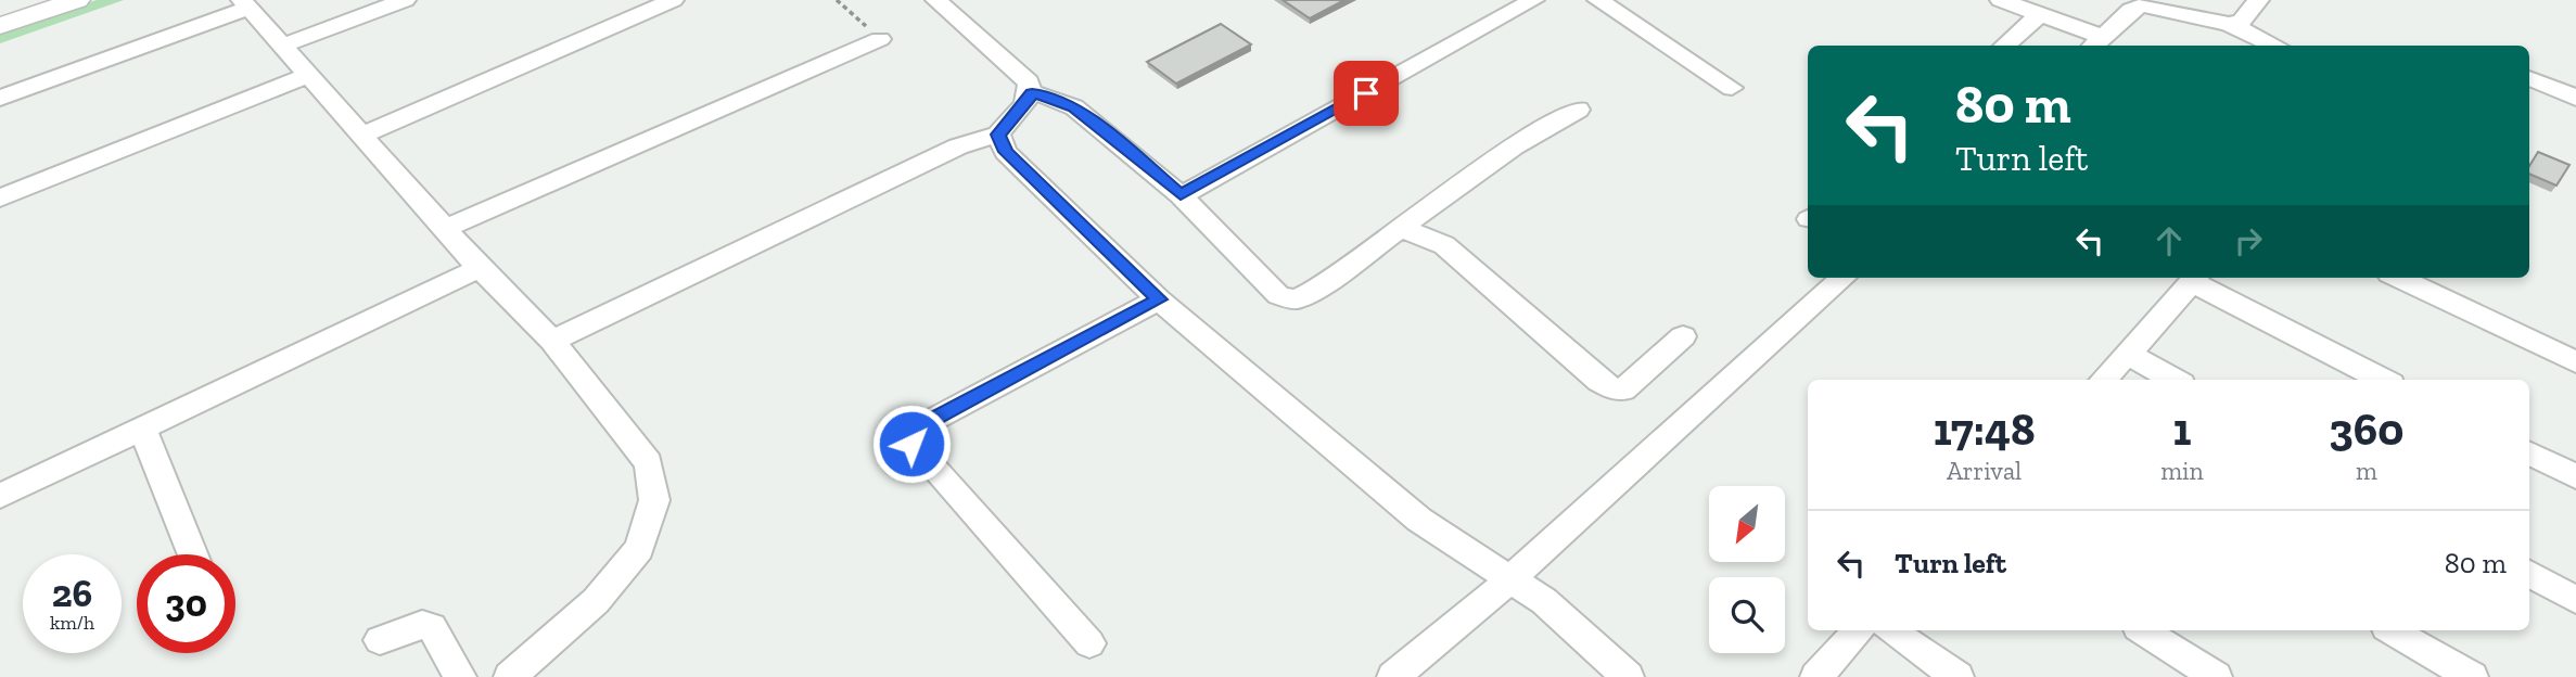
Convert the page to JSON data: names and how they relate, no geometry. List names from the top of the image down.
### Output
{
  "north": "bottom left",
  "page": {
    "turn": ["80 m", "Turn left"],
    "eta": [
      "17:48",
      "Arrival",
      "1",
      "min",
      "360",
      "m"
    ],
    "list": [
      {
        "name": "Turn left",
        "value": "80 m"
      }
    ],
    "speed": "26 km/h",
    "limit": "30"
  }
}
